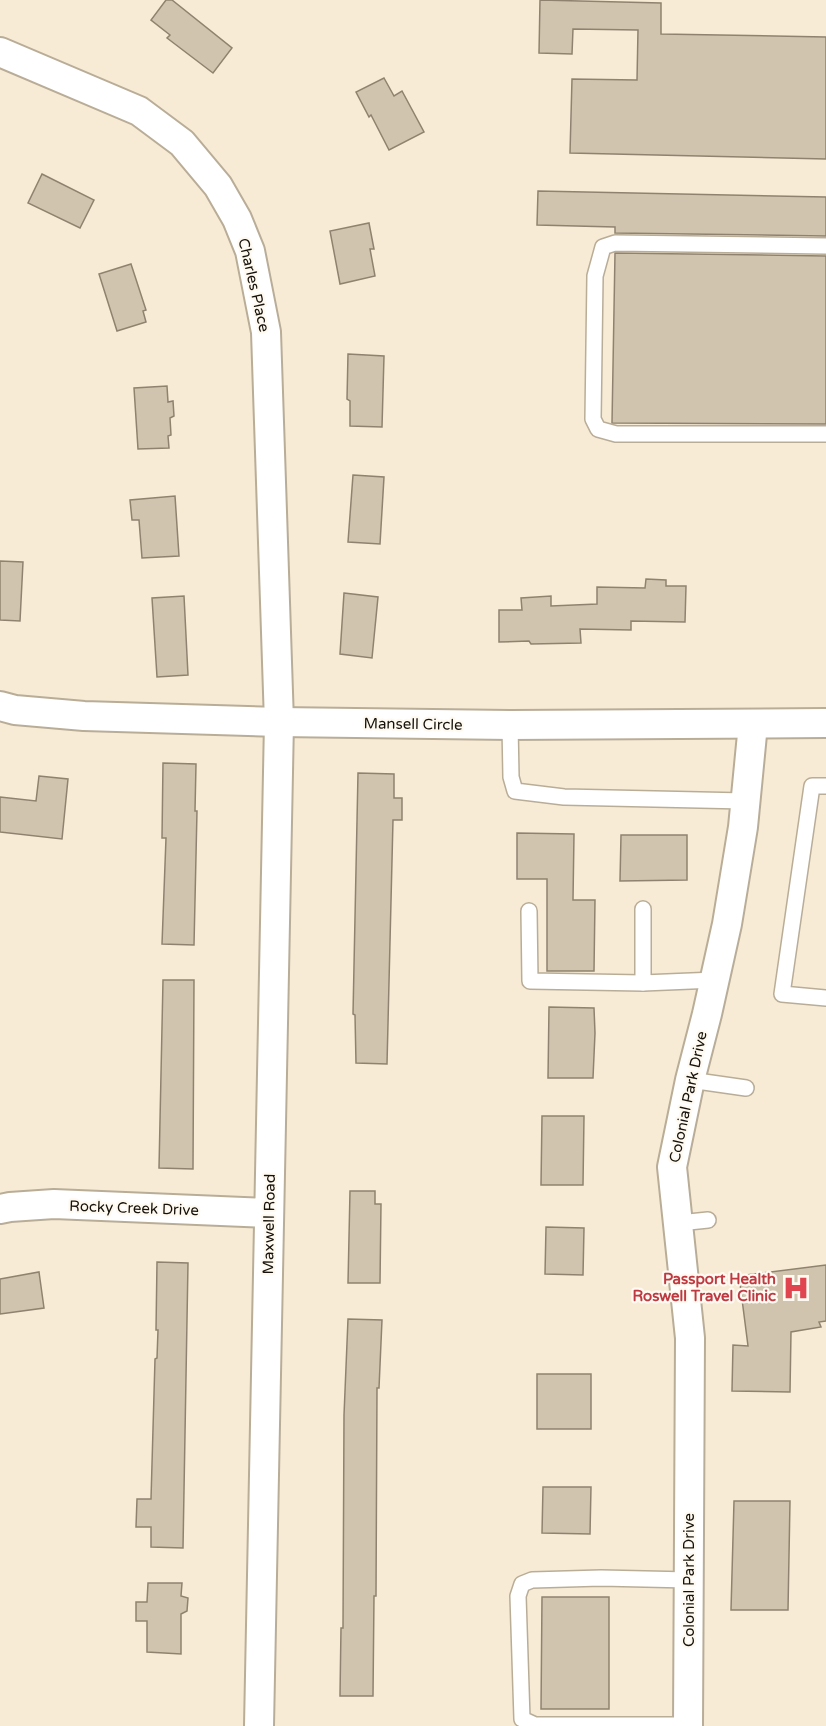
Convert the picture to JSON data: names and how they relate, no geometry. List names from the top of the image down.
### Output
{
  "streets": {
    "street": [
      "Charles Place",
      "Mansell Circle",
      "Colonial Park Drive",
      "Rocky Creek Drive",
      "Maxwell Road"
    ]
  },
  "crossings": [
    ["Charles Place", "Mansell Circle"],
    ["Charles Place", "Maxwell Road"],
    ["Mansell Circle", "Colonial Park Drive"],
    ["Mansell Circle", "Maxwell Road"],
    ["Rocky Creek Drive", "Maxwell Road"]
  ],
  "places": {
    "hospital": ["Passport Health Roswell Travel Clinic"]
  }
}
